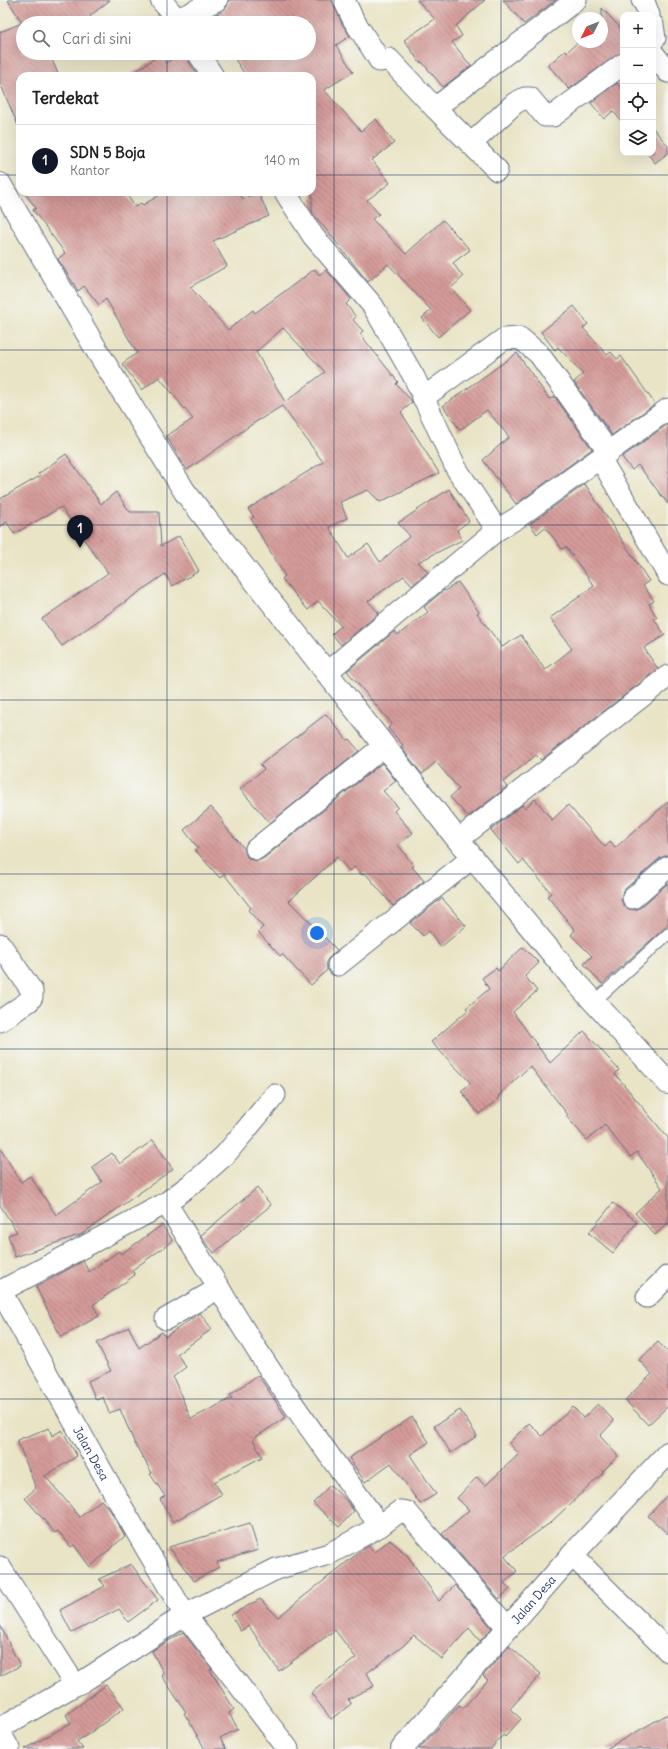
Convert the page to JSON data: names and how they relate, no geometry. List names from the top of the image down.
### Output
{
  "streets": {
    "street": ["Jalan Desa"]
  },
  "north": "bottom left",
  "page": {
    "map_buttons": ["+", "−"],
    "search": "Cari di sini",
    "heading": "Terdekat",
    "list": [
      {
        "mark": "1",
        "name": "SDN 5 Boja",
        "note": "Kantor",
        "value": "140 m"
      }
    ],
    "pins": "1"
  }
}
